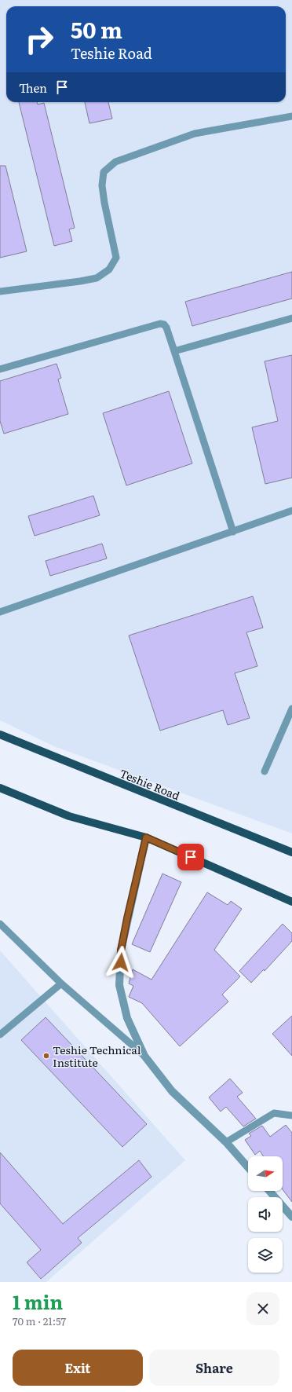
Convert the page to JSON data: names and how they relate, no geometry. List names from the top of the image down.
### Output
{
  "streets": {
    "main road": ["Teshie Road"]
  },
  "places": ["Teshie Technical Institute"],
  "north": "right",
  "page": {
    "turn": ["50 m", "Teshie Road"],
    "then": "Then",
    "heading": ["1 min", "70 m · 21:57"],
    "buttons": ["Exit", "Share"]
  }
}
